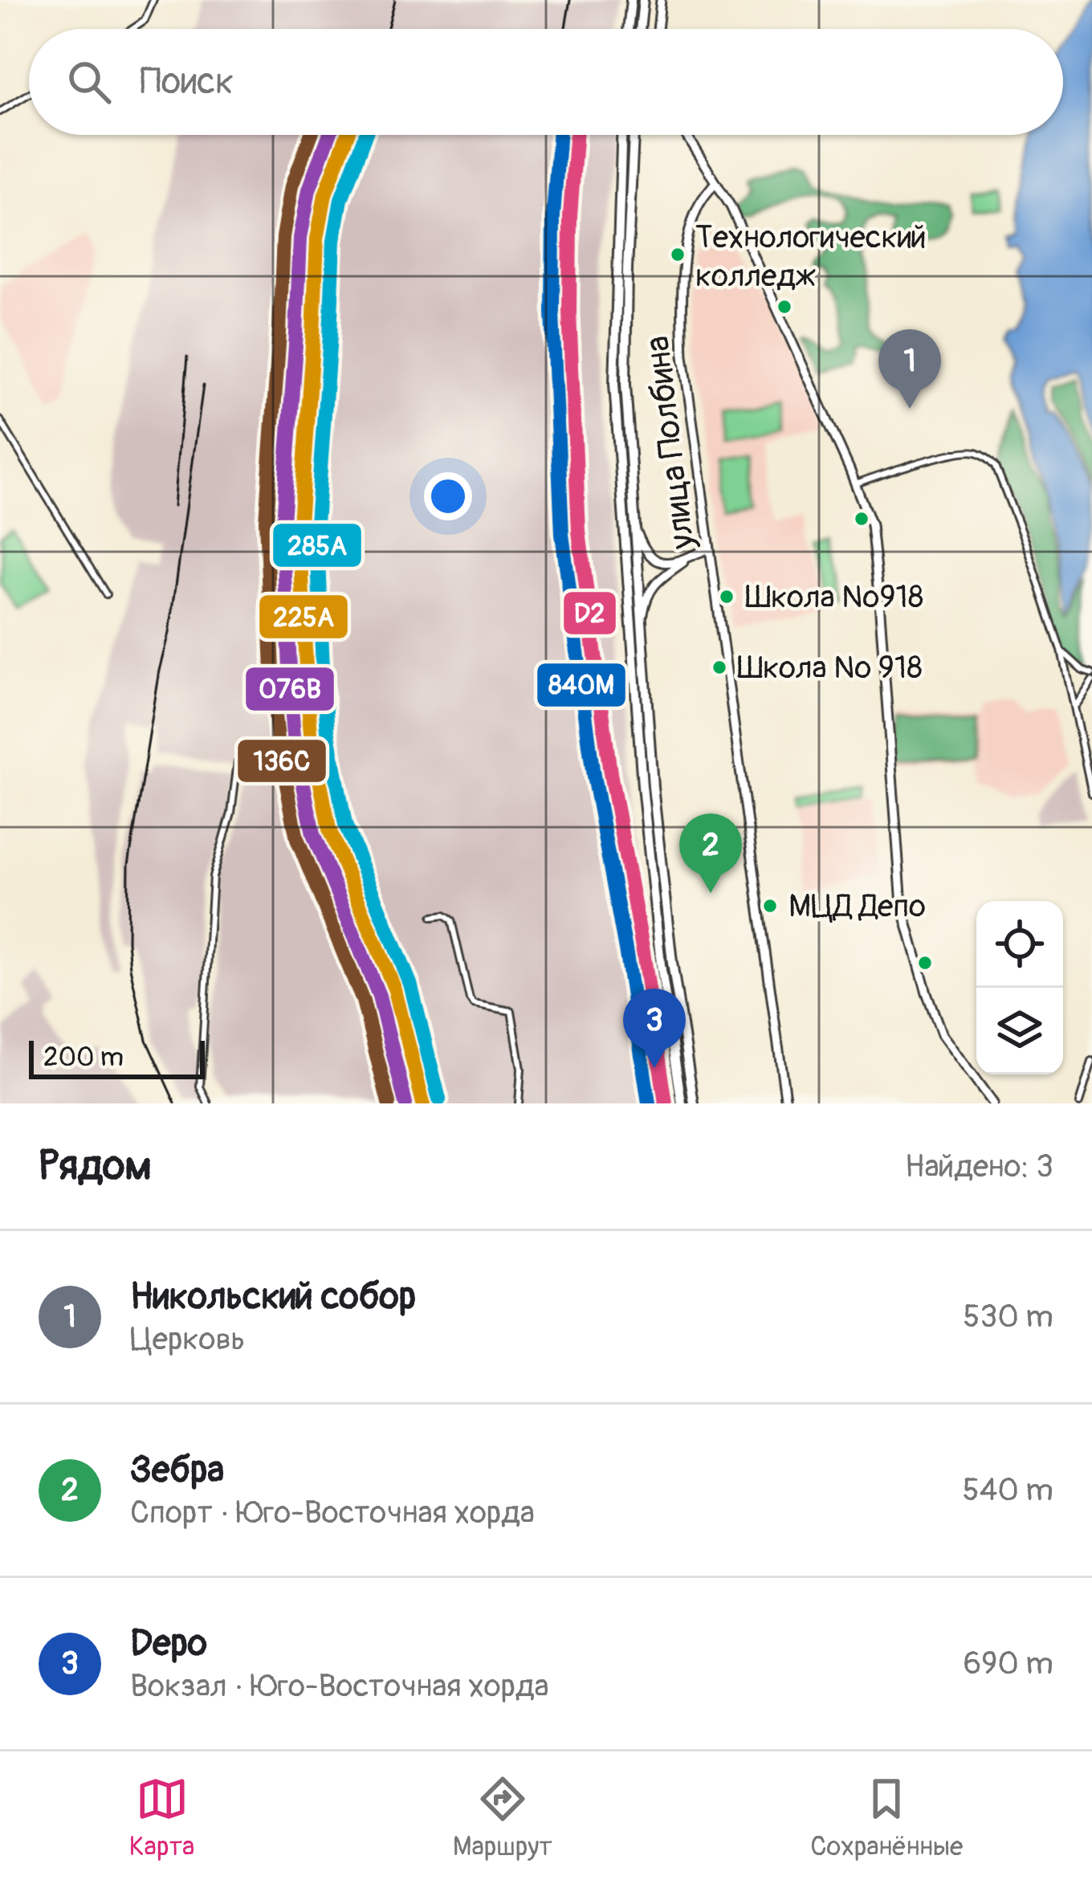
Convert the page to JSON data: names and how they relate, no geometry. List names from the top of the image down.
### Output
{
  "streets": {
    "main road": ["улица Полбина"]
  },
  "places": [
    "Технологический колледж",
    "Школа №918",
    "Школа № 918",
    "МЦД Депо"
  ],
  "lines": [
    "transit line D2",
    "transit line 840М",
    "transit line 225А",
    "transit line 076В",
    "transit line 285А",
    "transit line 136С"
  ],
  "scale_bar": "200 m",
  "page": {
    "search": "Поиск",
    "pins": ["1", "2", "3"],
    "scale": "200 m",
    "heading": ["Рядом", "Найдено: 3"],
    "list": [
      {
        "mark": "1",
        "name": "Никольский собор",
        "note": "Церковь",
        "value": "530 m"
      },
      {
        "mark": "2",
        "name": "Зебра",
        "note": "Спорт · Юго-Восточная хорда",
        "value": "540 m"
      },
      {
        "mark": "3",
        "name": "Depo",
        "note": "Вокзал · Юго-Восточная хорда",
        "value": "690 m"
      }
    ],
    "nav": ["Карта", "Маршрут", "Сохранённые"]
  }
}
